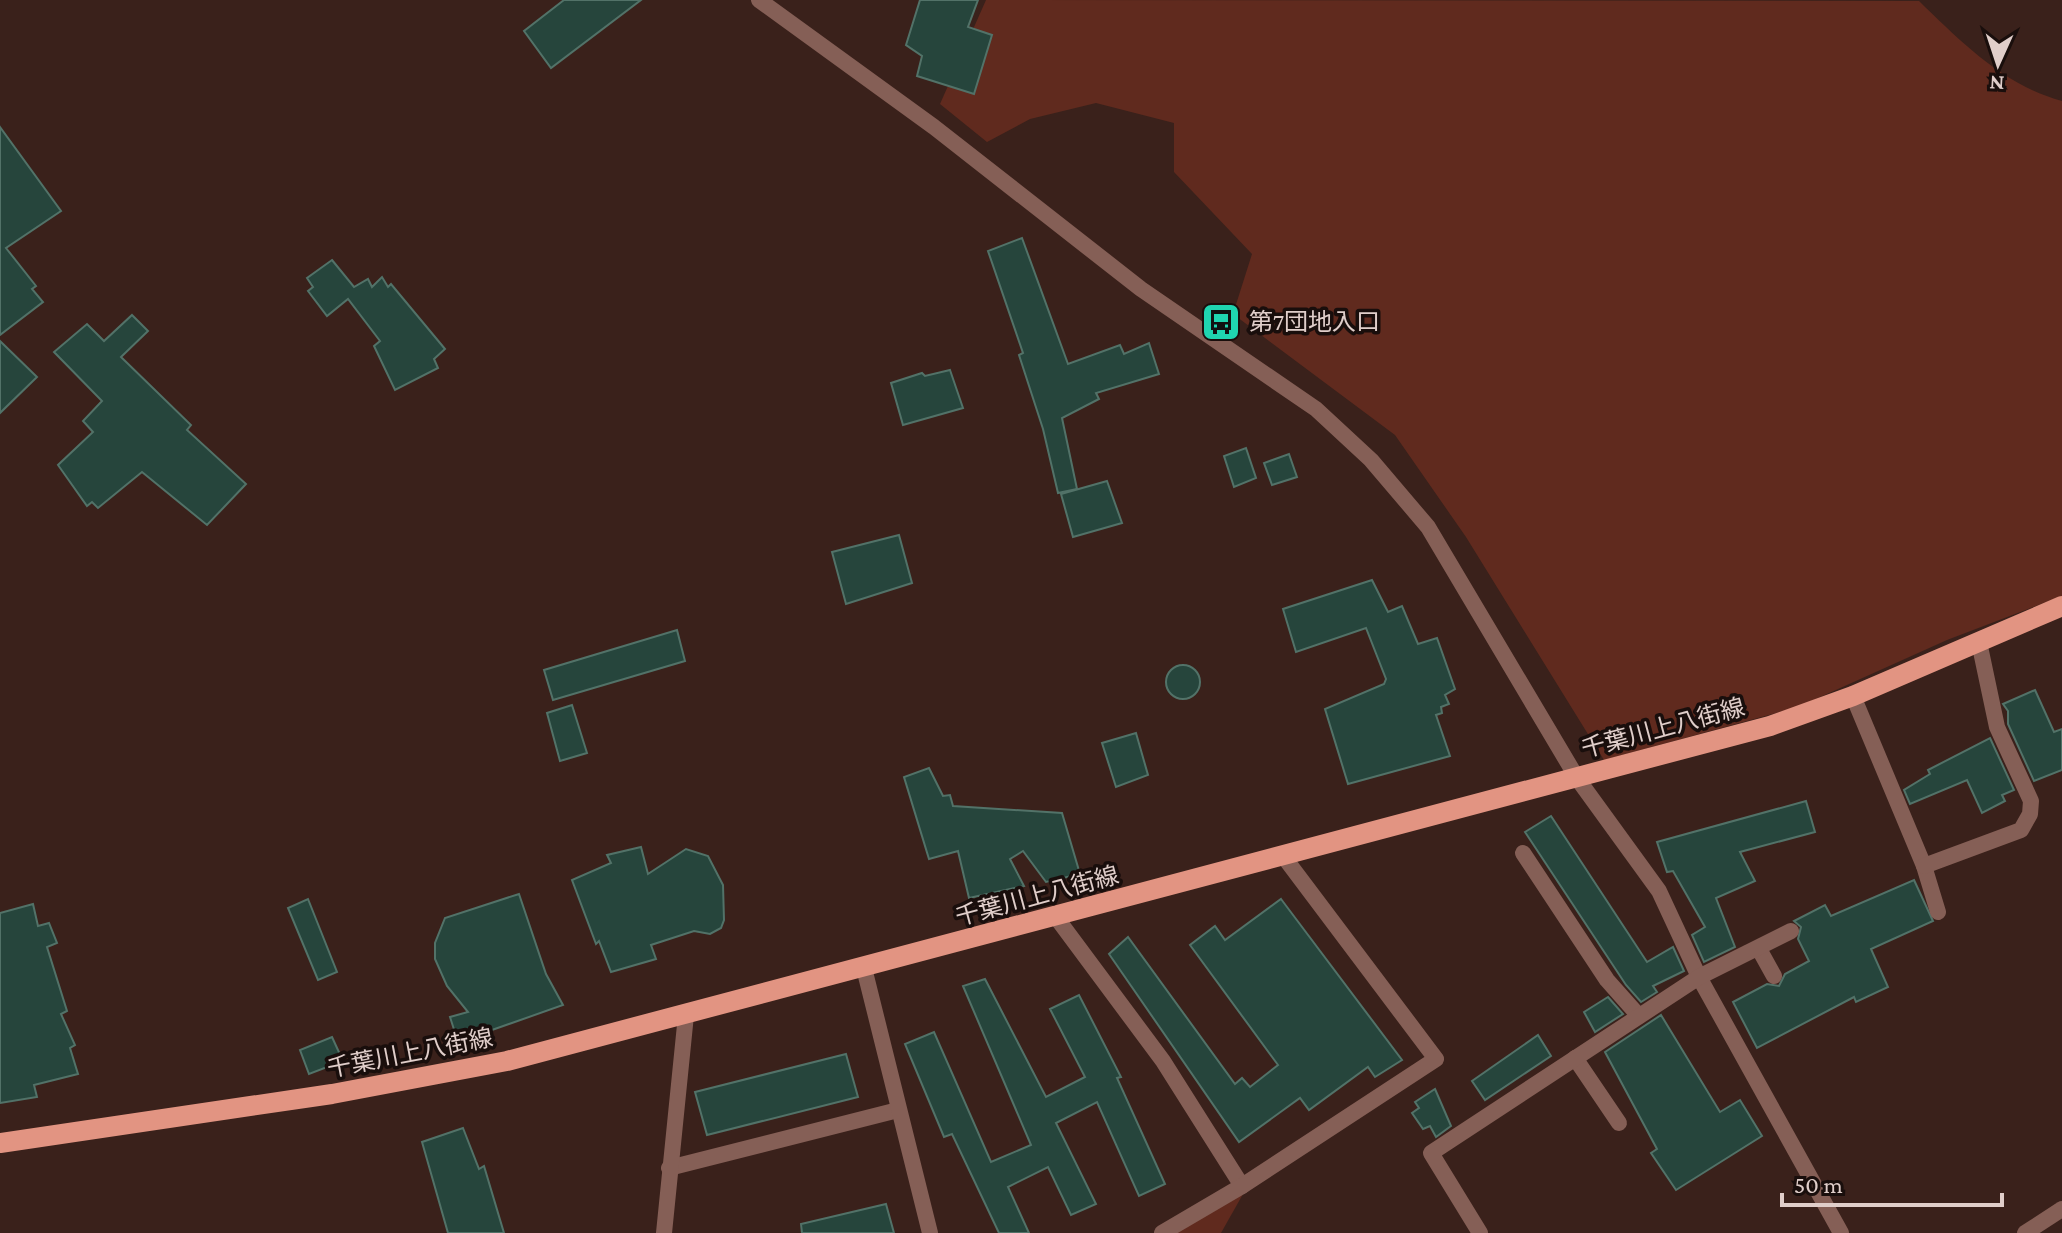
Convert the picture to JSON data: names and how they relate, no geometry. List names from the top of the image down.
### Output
{
  "streets": {
    "main road": ["千葉川上八街線"]
  },
  "places": {
    "bus stop": ["第7団地入口"]
  },
  "scale_bar": "50 m",
  "north": "bottom"
}
